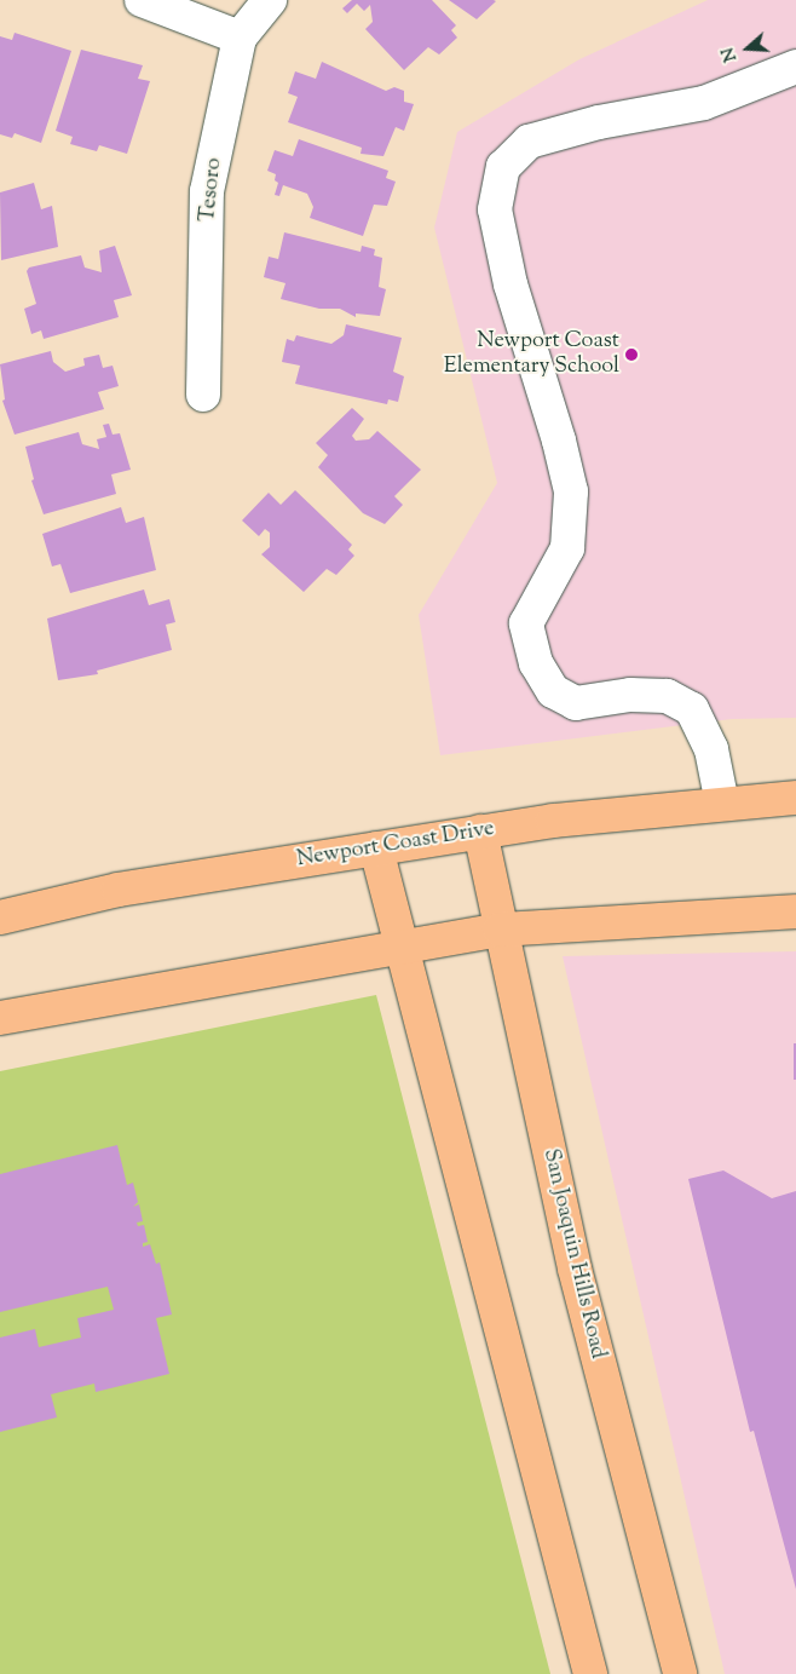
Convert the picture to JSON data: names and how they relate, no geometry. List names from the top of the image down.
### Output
{
  "streets": {
    "main road": ["Newport Coast Drive", "San Joaquin Hills Road"],
    "street": ["Tesoro"]
  },
  "crossings": [
    ["Newport Coast Drive", "San Joaquin Hills Road"]
  ],
  "places": ["Newport Coast Elementary School"],
  "north": "left"
}
